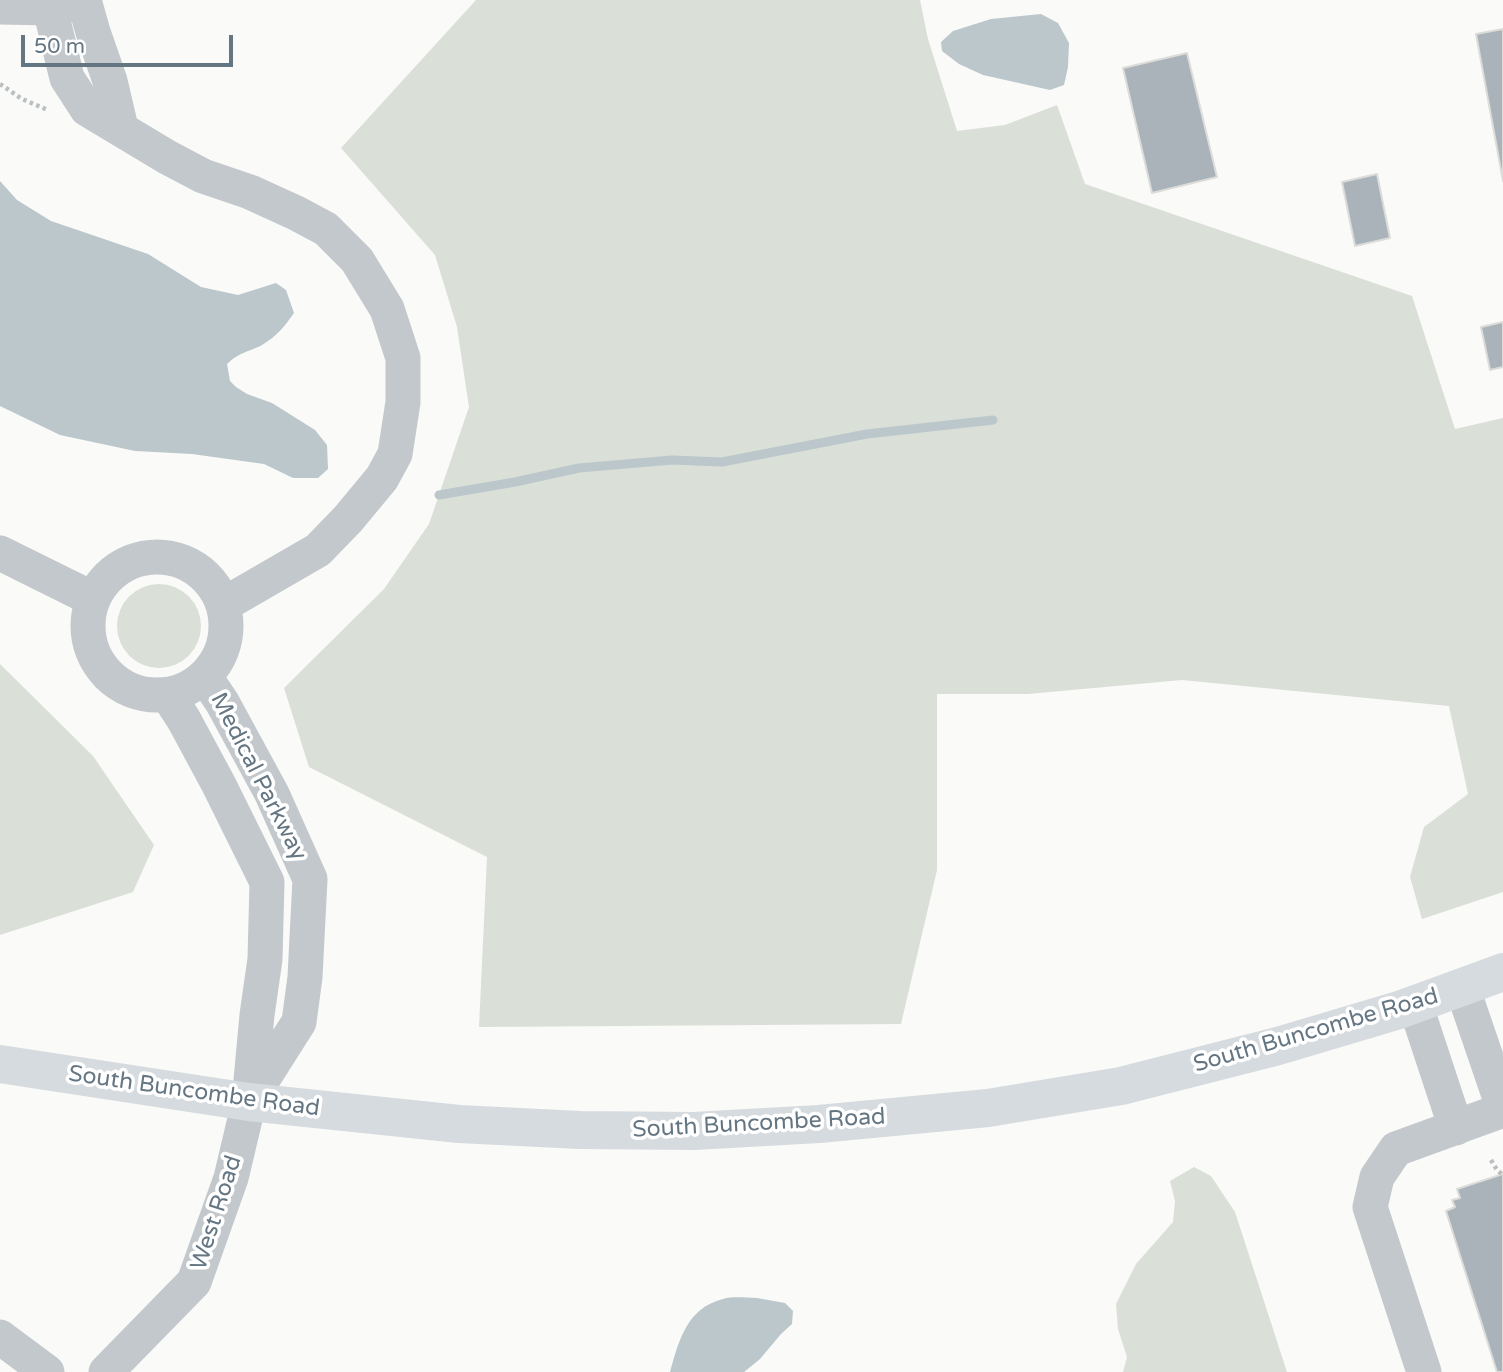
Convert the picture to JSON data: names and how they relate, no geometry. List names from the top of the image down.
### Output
{
  "streets": {
    "main road": ["South Buncombe Road"],
    "street": ["Medical Parkway", "West Road"]
  },
  "crossings": [
    ["Medical Parkway", "South Buncombe Road"],
    ["Medical Parkway", "West Road"],
    ["South Buncombe Road", "West Road"]
  ],
  "scale_bar": "50 m"
}
